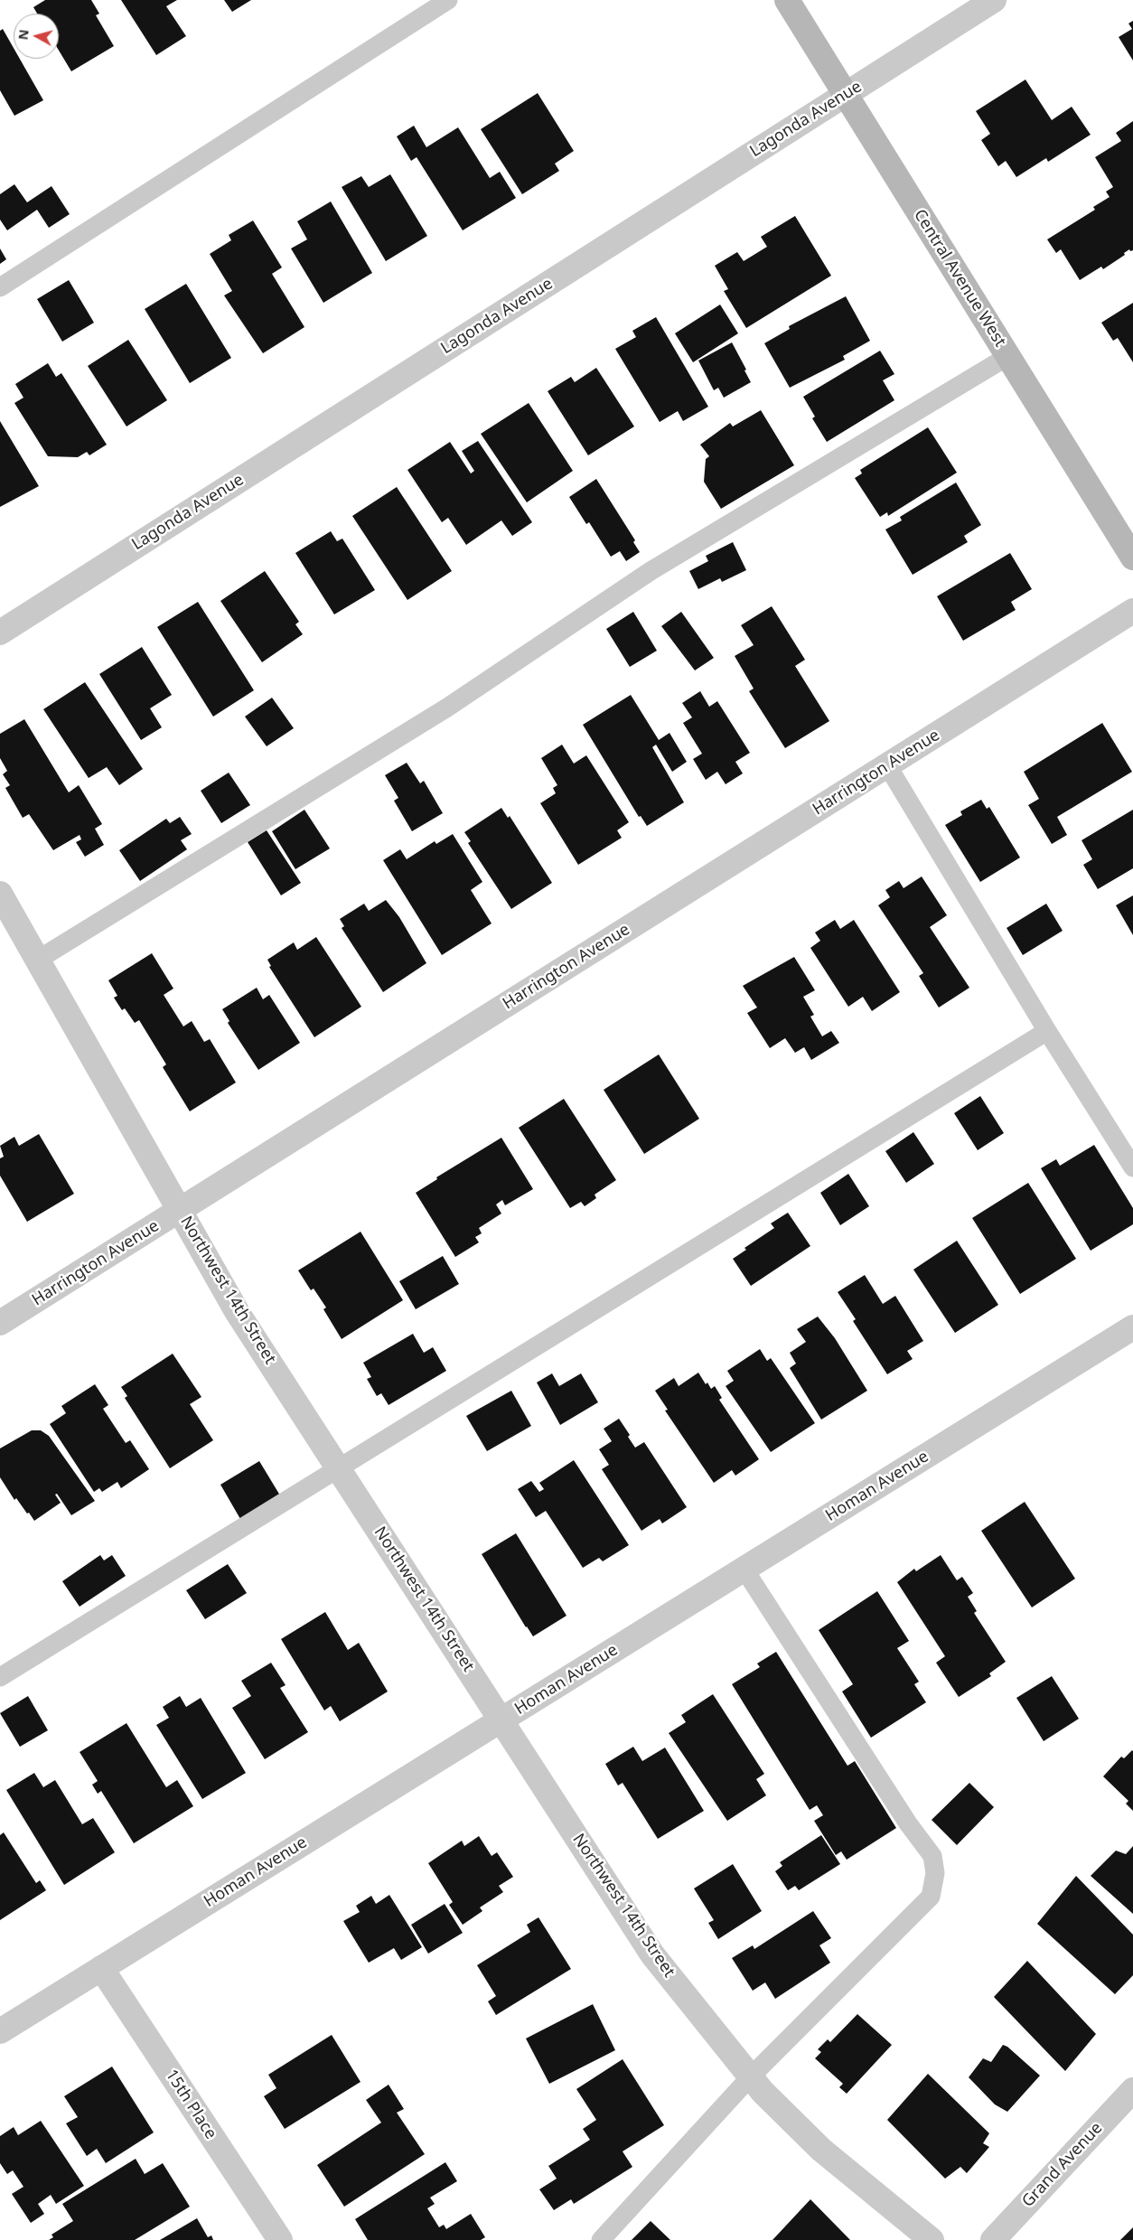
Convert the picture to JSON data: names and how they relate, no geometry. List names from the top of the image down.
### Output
{
  "streets": {
    "street": [
      "Lagonda Avenue",
      "Central Avenue West",
      "Harrington Avenue",
      "Northwest 14th Street",
      "Homan Avenue",
      "15th Place",
      "Grand Avenue"
    ]
  },
  "crossings": [
    ["Lagonda Avenue", "Central Avenue West"],
    ["Harrington Avenue", "Northwest 14th Street"],
    ["Northwest 14th Street", "Homan Avenue"],
    ["Homan Avenue", "15th Place"]
  ],
  "north": "left"
}
